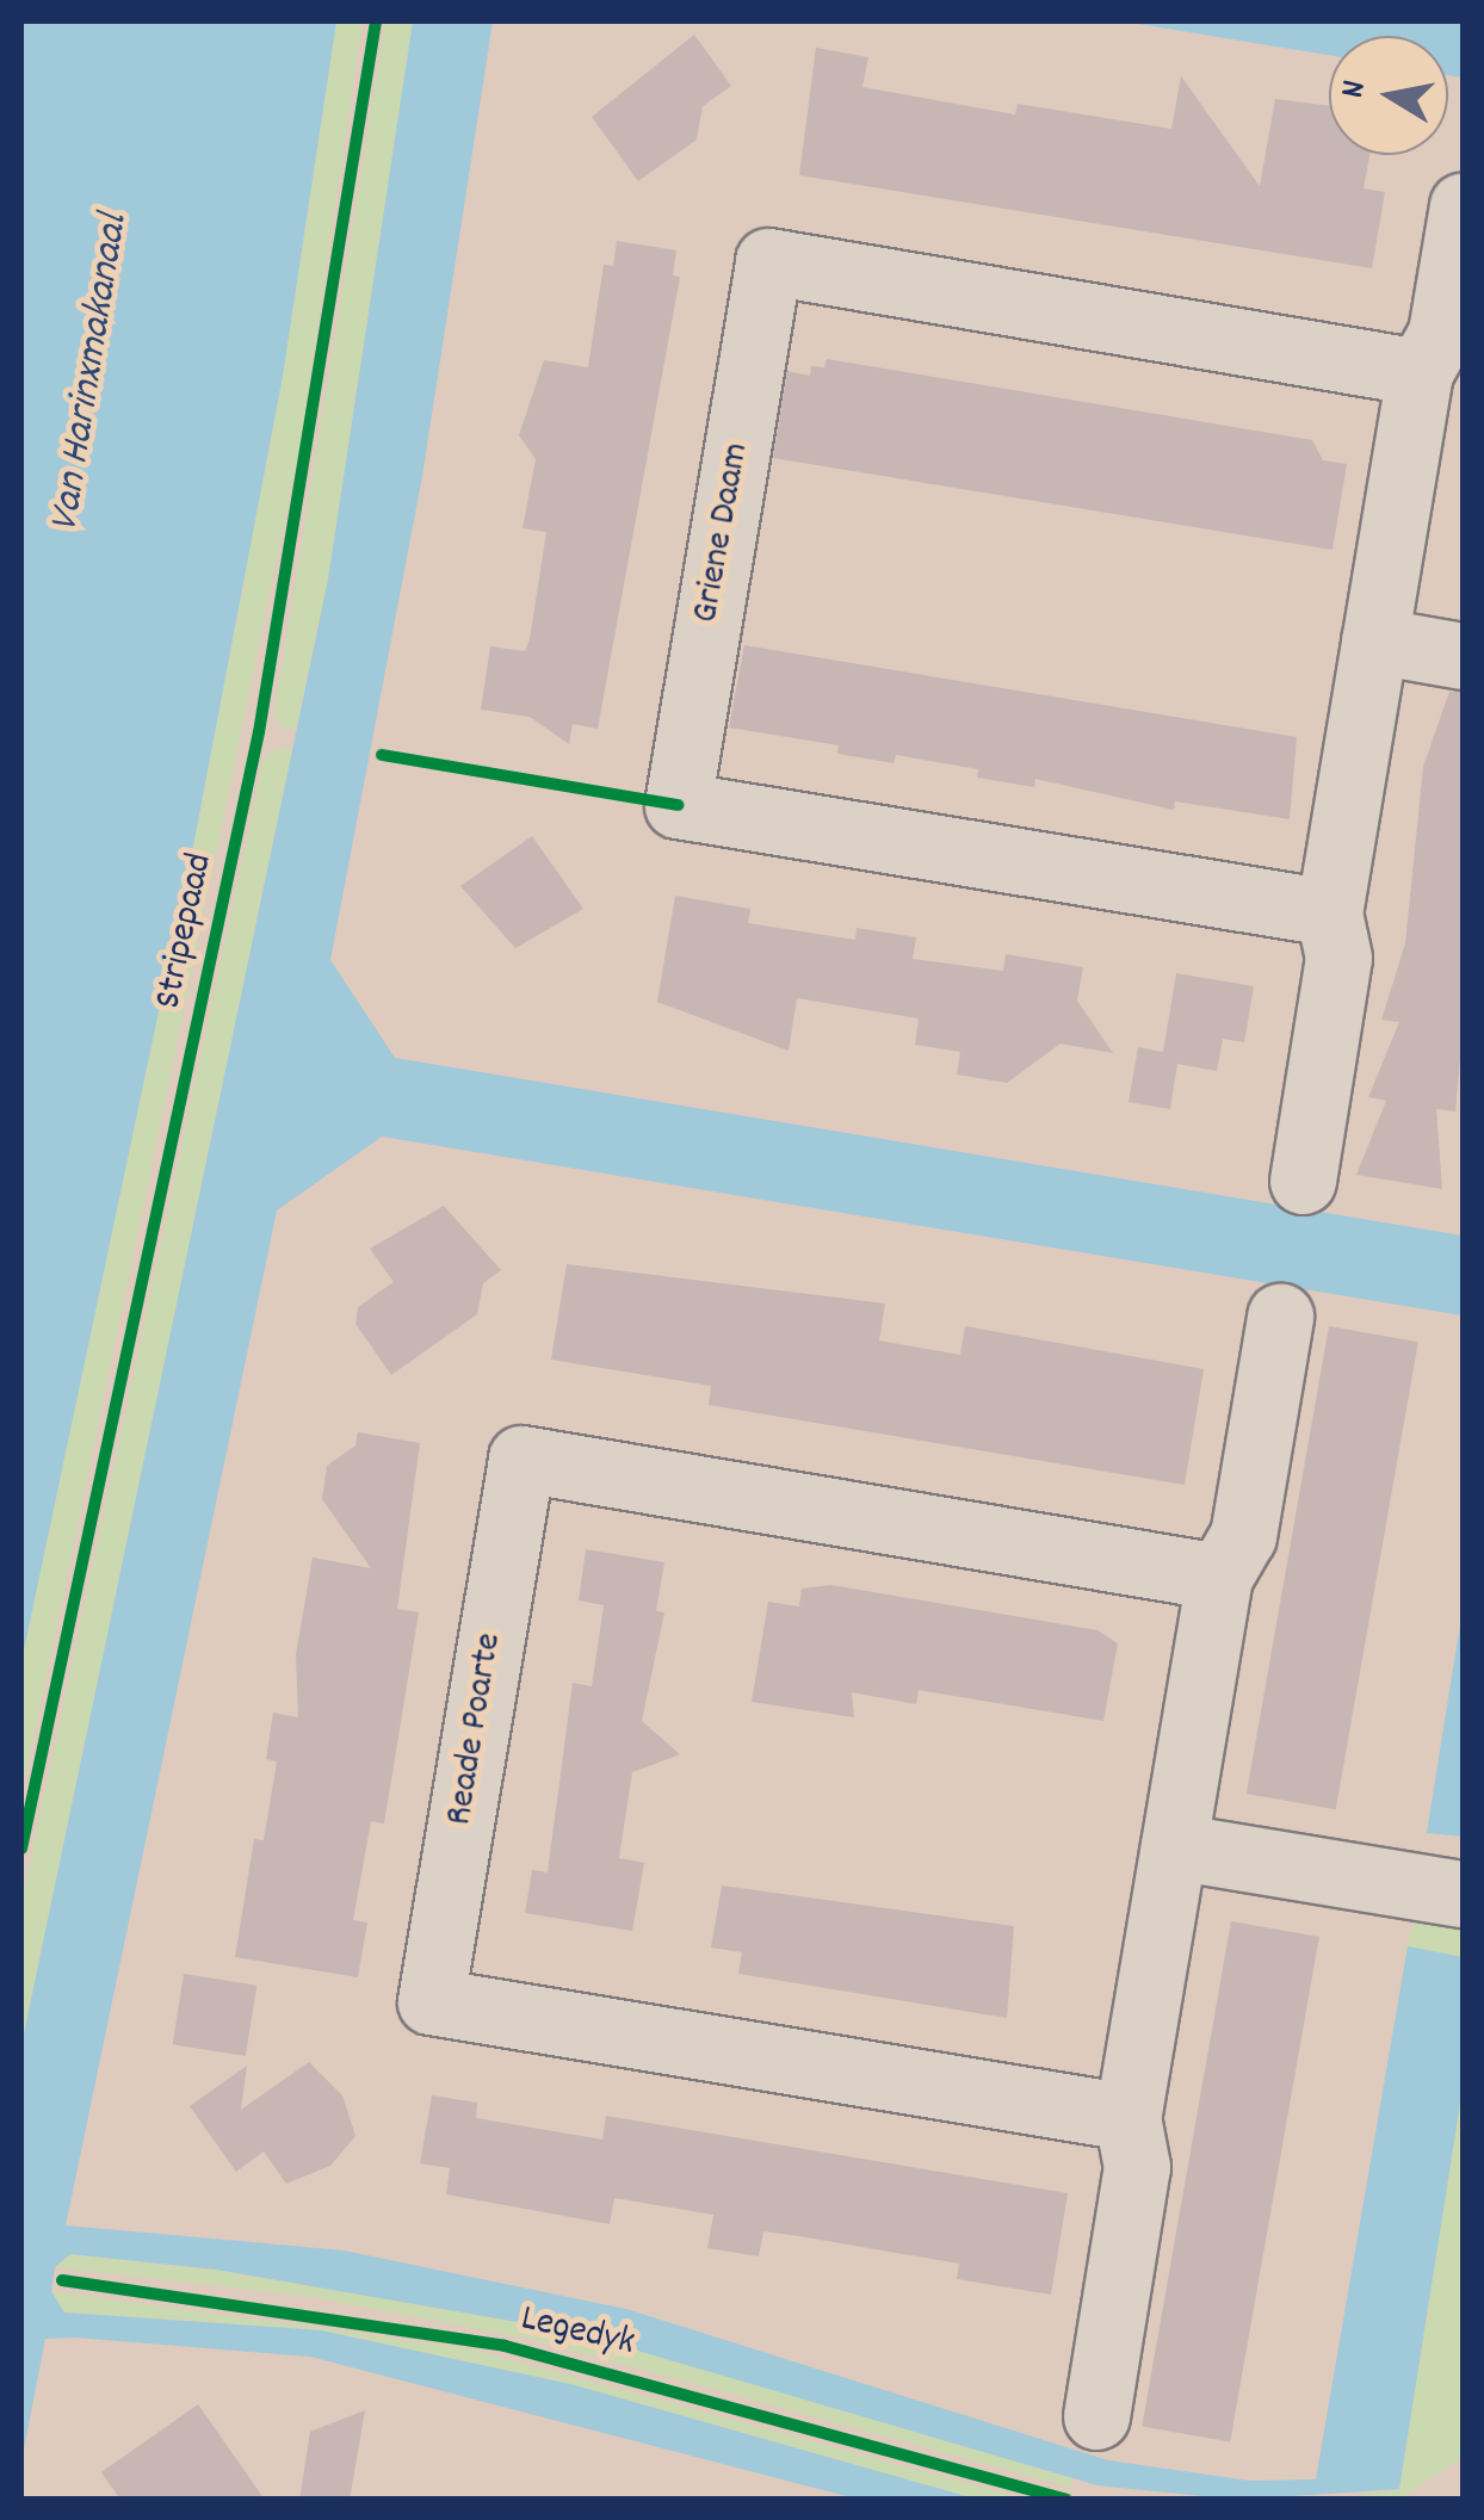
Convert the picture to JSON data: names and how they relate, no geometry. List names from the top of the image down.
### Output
{
  "streets": {
    "street": ["Griene Daam", "Reade Poarte"],
    "cycle path": ["Stripepaad", "Legedyk"]
  },
  "water": ["Van Harinxmakanaal"],
  "north": "left"
}
